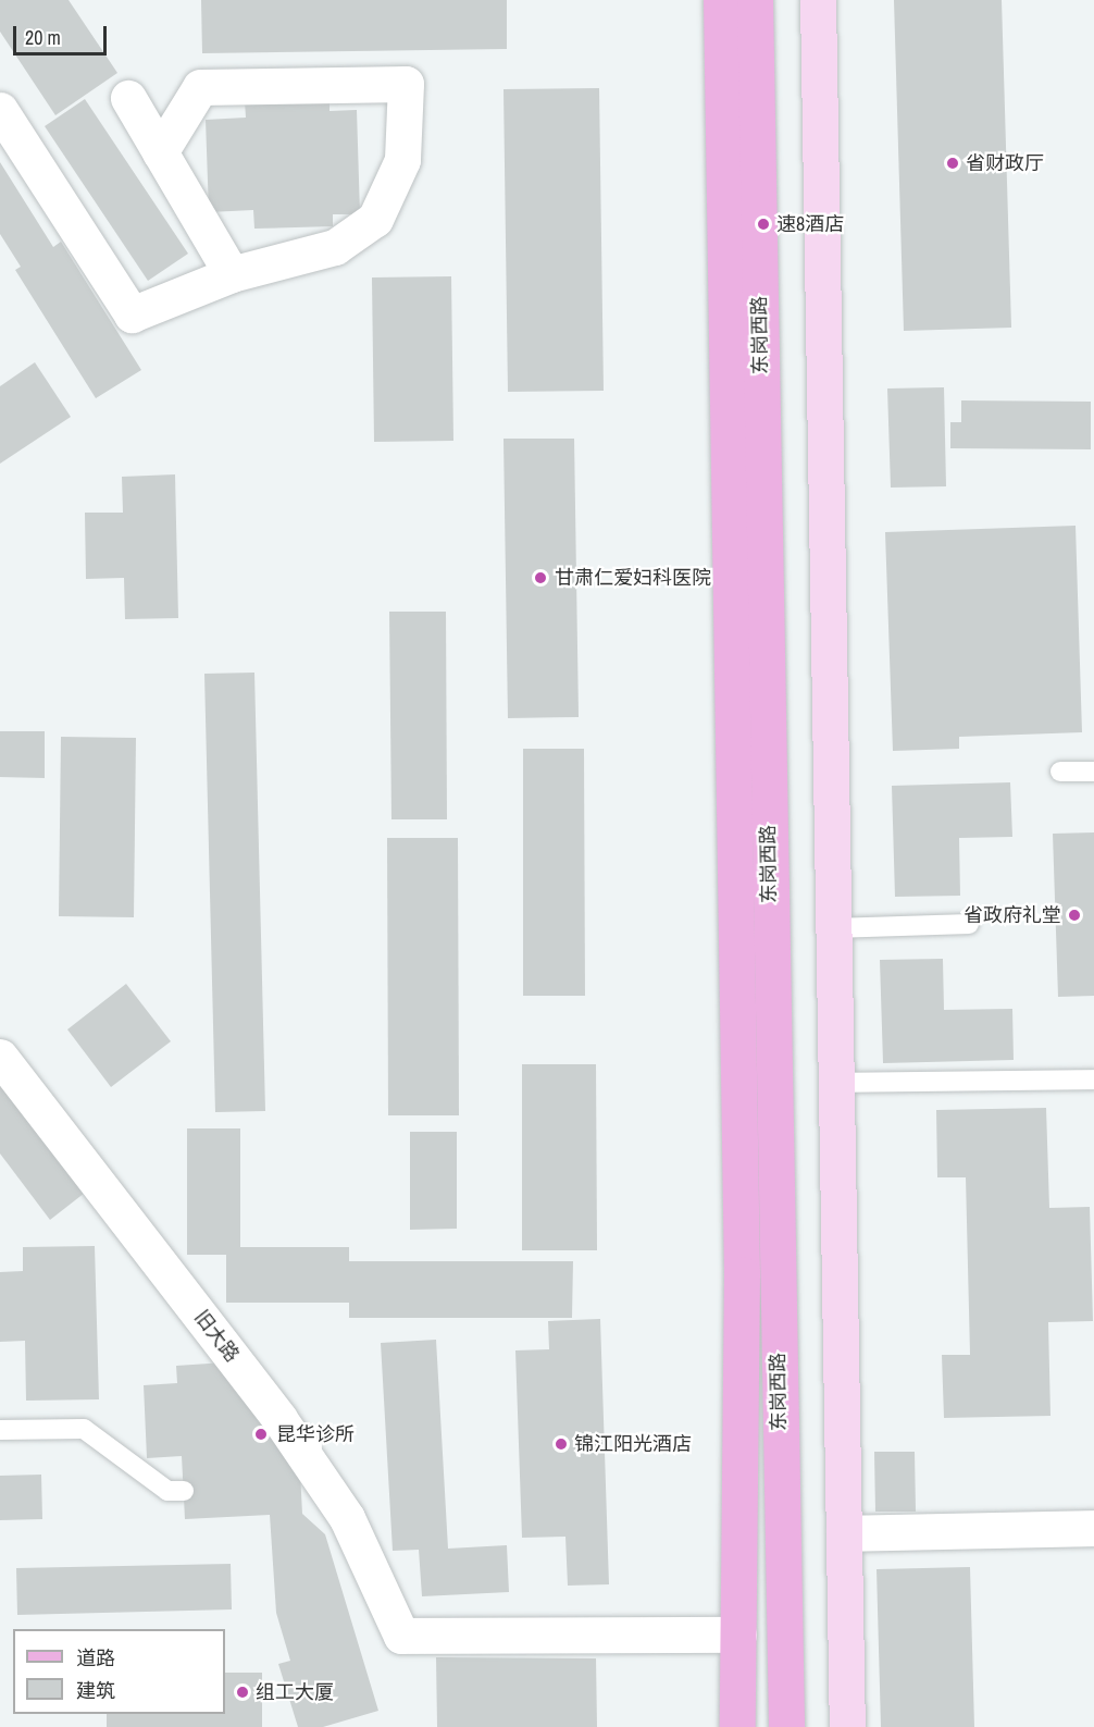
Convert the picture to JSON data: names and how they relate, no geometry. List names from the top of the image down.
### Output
{
  "streets": {
    "main road": ["东岗西路"],
    "street": ["旧大路"]
  },
  "crossings": [
    ["东岗西路", "旧大路"]
  ],
  "places": [
    "省财政厅",
    "速8酒店",
    "甘肃仁爱妇科医院",
    "省政府礼堂",
    "昆华诊所",
    "锦江阳光酒店",
    "组工大厦"
  ],
  "legend": ["道路", "建筑"],
  "scale_bar": "20 m"
}
